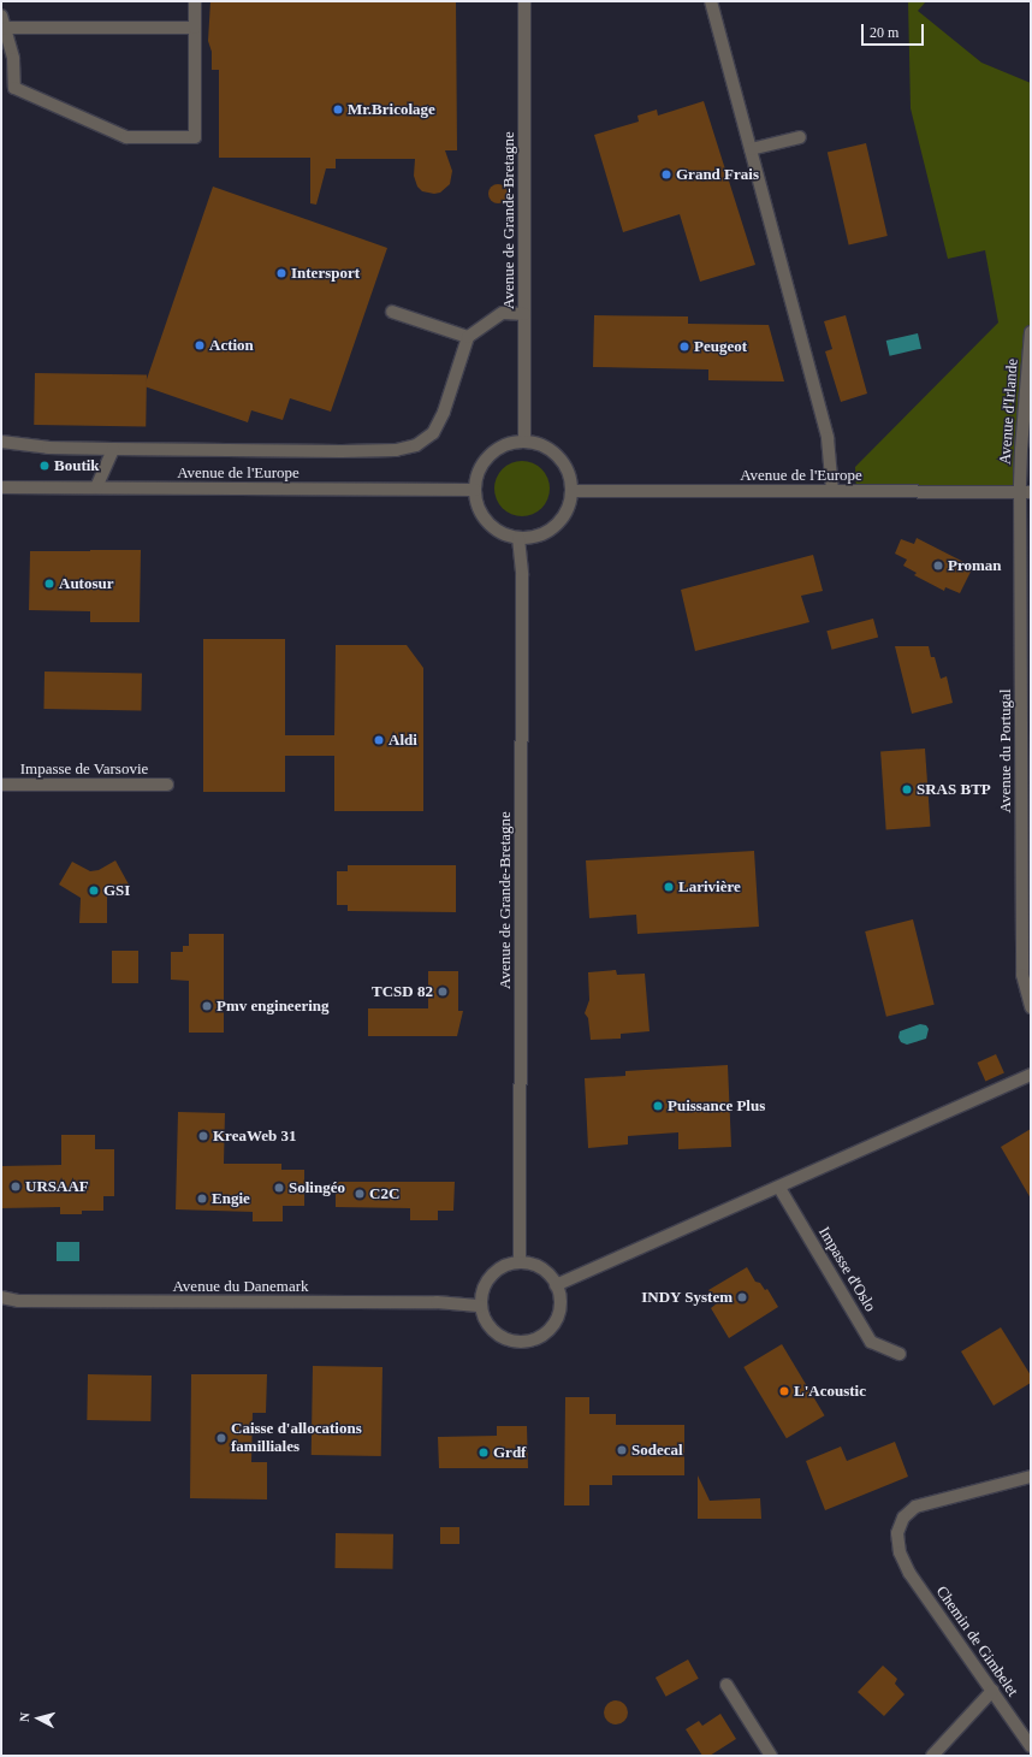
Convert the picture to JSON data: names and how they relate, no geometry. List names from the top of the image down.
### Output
{
  "streets": {
    "street": [
      "Avenue de Grande-Bretagne",
      "Avenue d'Irlande",
      "Avenue de l'Europe",
      "Avenue du Portugal",
      "Impasse de Varsovie",
      "Impasse d'Oslo",
      "Avenue du Danemark",
      "Chemin de Gimbelet"
    ]
  },
  "crossings": [
    ["Avenue de Grande-Bretagne", "Avenue de l'Europe"],
    ["Avenue de Grande-Bretagne", "Avenue du Danemark"],
    ["Avenue d'Irlande", "Avenue de l'Europe"],
    ["Avenue d'Irlande", "Avenue du Portugal"],
    ["Avenue de l'Europe", "Avenue du Portugal"]
  ],
  "places": [
    "Mr.Bricolage",
    "Grand Frais",
    "Intersport",
    "Action",
    "Peugeot",
    "Boutik",
    "Proman",
    "Autosur",
    "Aldi",
    "SRAS BTP",
    "Larivière",
    "GSI",
    "TCSD 82",
    "Pmv engineering",
    "Puissance Plus",
    "KreaWeb 31",
    "URSAAF",
    "Solingéo",
    "C2C",
    "Engie",
    "INDY System",
    "L'Acoustic",
    "Caisse d'allocations familliales",
    "Sodecal",
    "Grdf"
  ],
  "scale_bar": "20 m",
  "north": "left"
}
